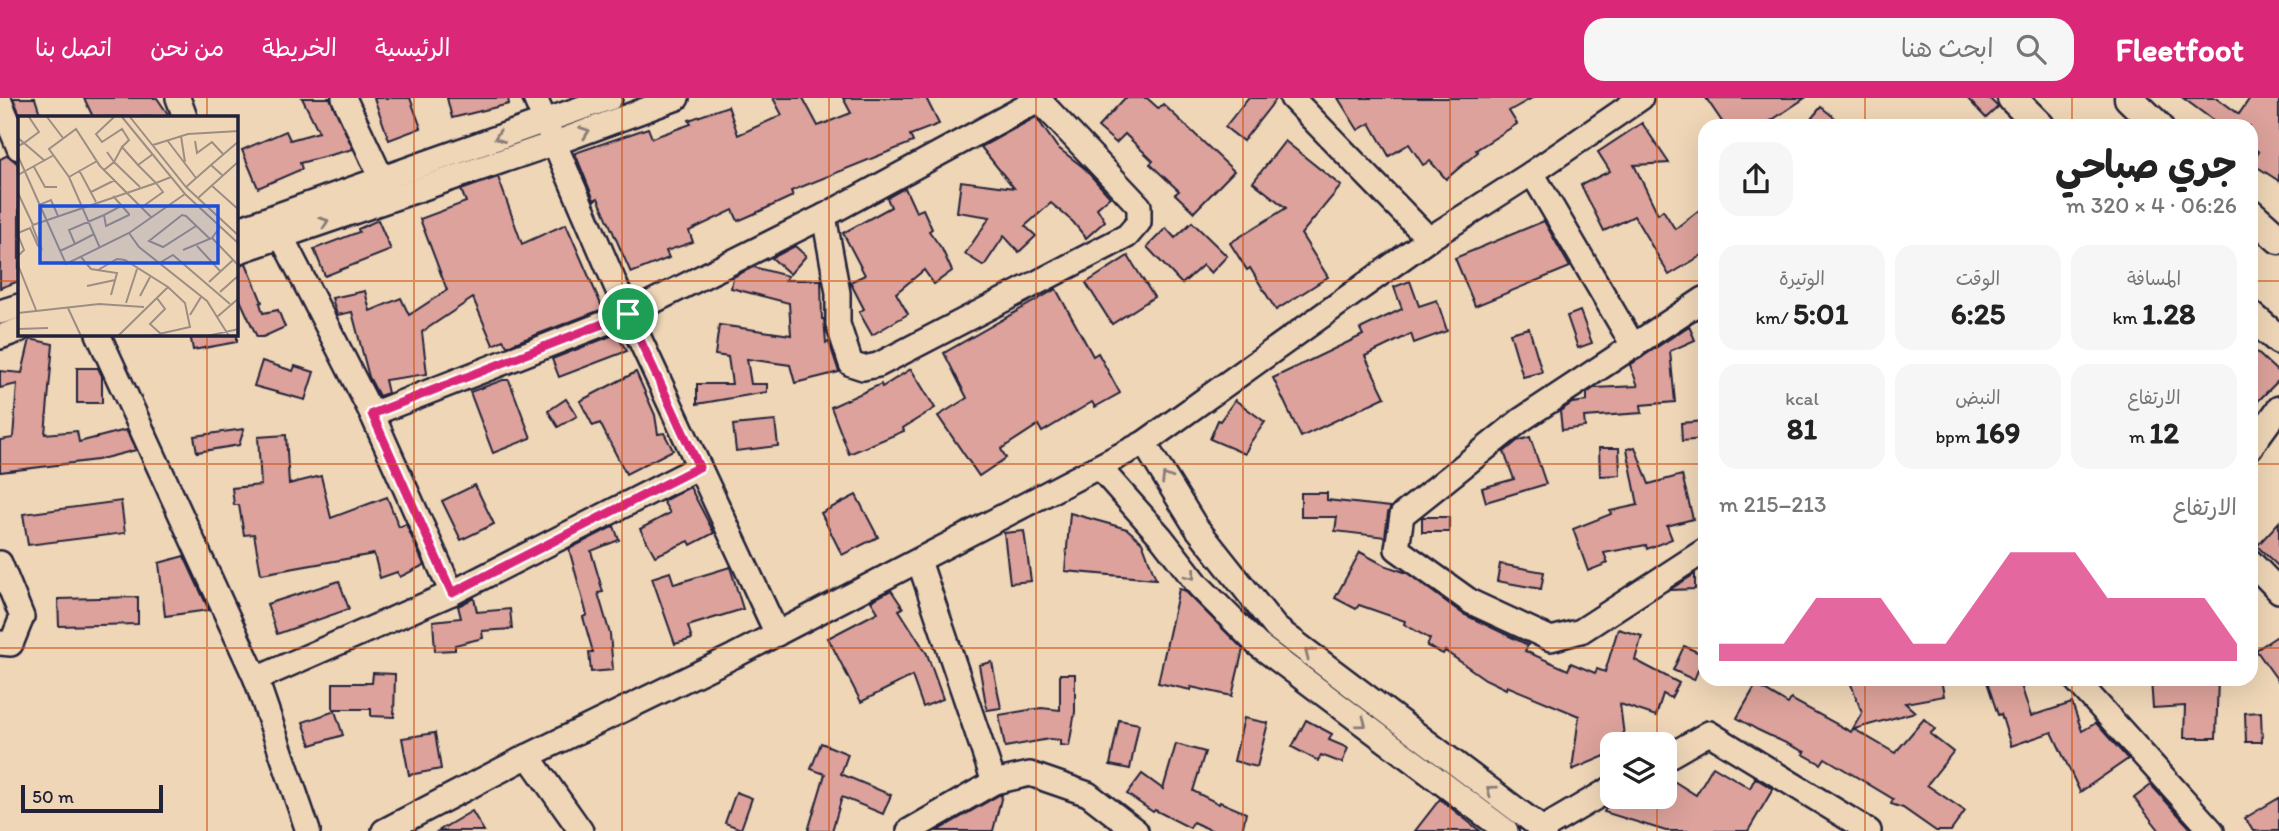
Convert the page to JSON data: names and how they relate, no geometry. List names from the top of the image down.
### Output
{
  "scale_bar": "50 m",
  "page": {
    "header": "Fleetfoot",
    "search": "ابحث هنا",
    "nav": [
      "الرئيسية",
      "الخريطة",
      "من نحن",
      "اتصل بنا"
    ],
    "heading": ["جري صباحي", "06:26 · 4 × 320 m"],
    "stats": [
      ["المسافة", "1.28 km"],
      ["الوقت", "6:25"],
      ["الوتيرة", "5:01 /km"],
      ["الارتفاع", "12 m"],
      ["النبض", "169 bpm"],
      ["kcal", "81"]
    ],
    "chart": ["الارتفاع", "213–215 m"],
    "scale": "50 m"
  }
}
